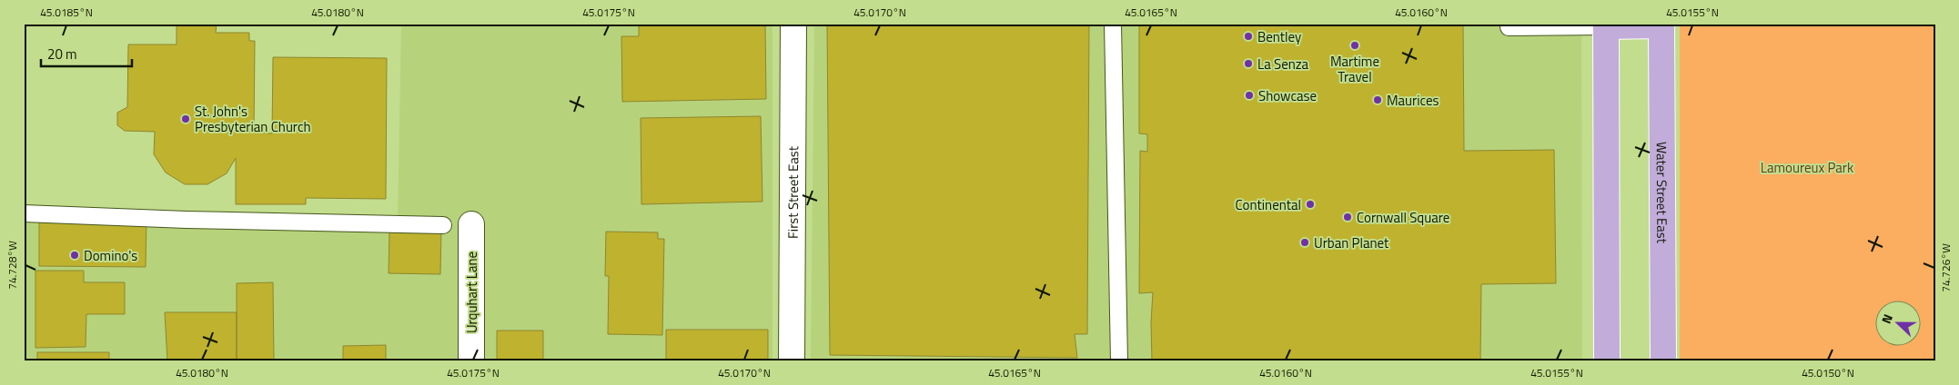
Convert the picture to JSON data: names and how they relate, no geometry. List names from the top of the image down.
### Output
{
  "streets": {
    "main road": ["Water Street East"],
    "street": ["First Street East", "Urquhart Lane"]
  },
  "parks": ["Lamoureux Park"],
  "places": [
    "Bentley",
    "Martime Travel",
    "La Senza",
    "Showcase",
    "Maurices",
    "St. John's Presbyterian Church",
    "Continental",
    "Cornwall Square",
    "Urban Planet",
    "Domino's"
  ],
  "scale_bar": "20 m",
  "north": "left",
  "coordinates": [
    "45.0185°N",
    "45.0180°N",
    "45.0175°N",
    "45.0170°N",
    "45.0165°N",
    "45.0160°N",
    "45.0155°N",
    "74.728°W",
    "74.726°W",
    "45.0150°N"
  ]
}
